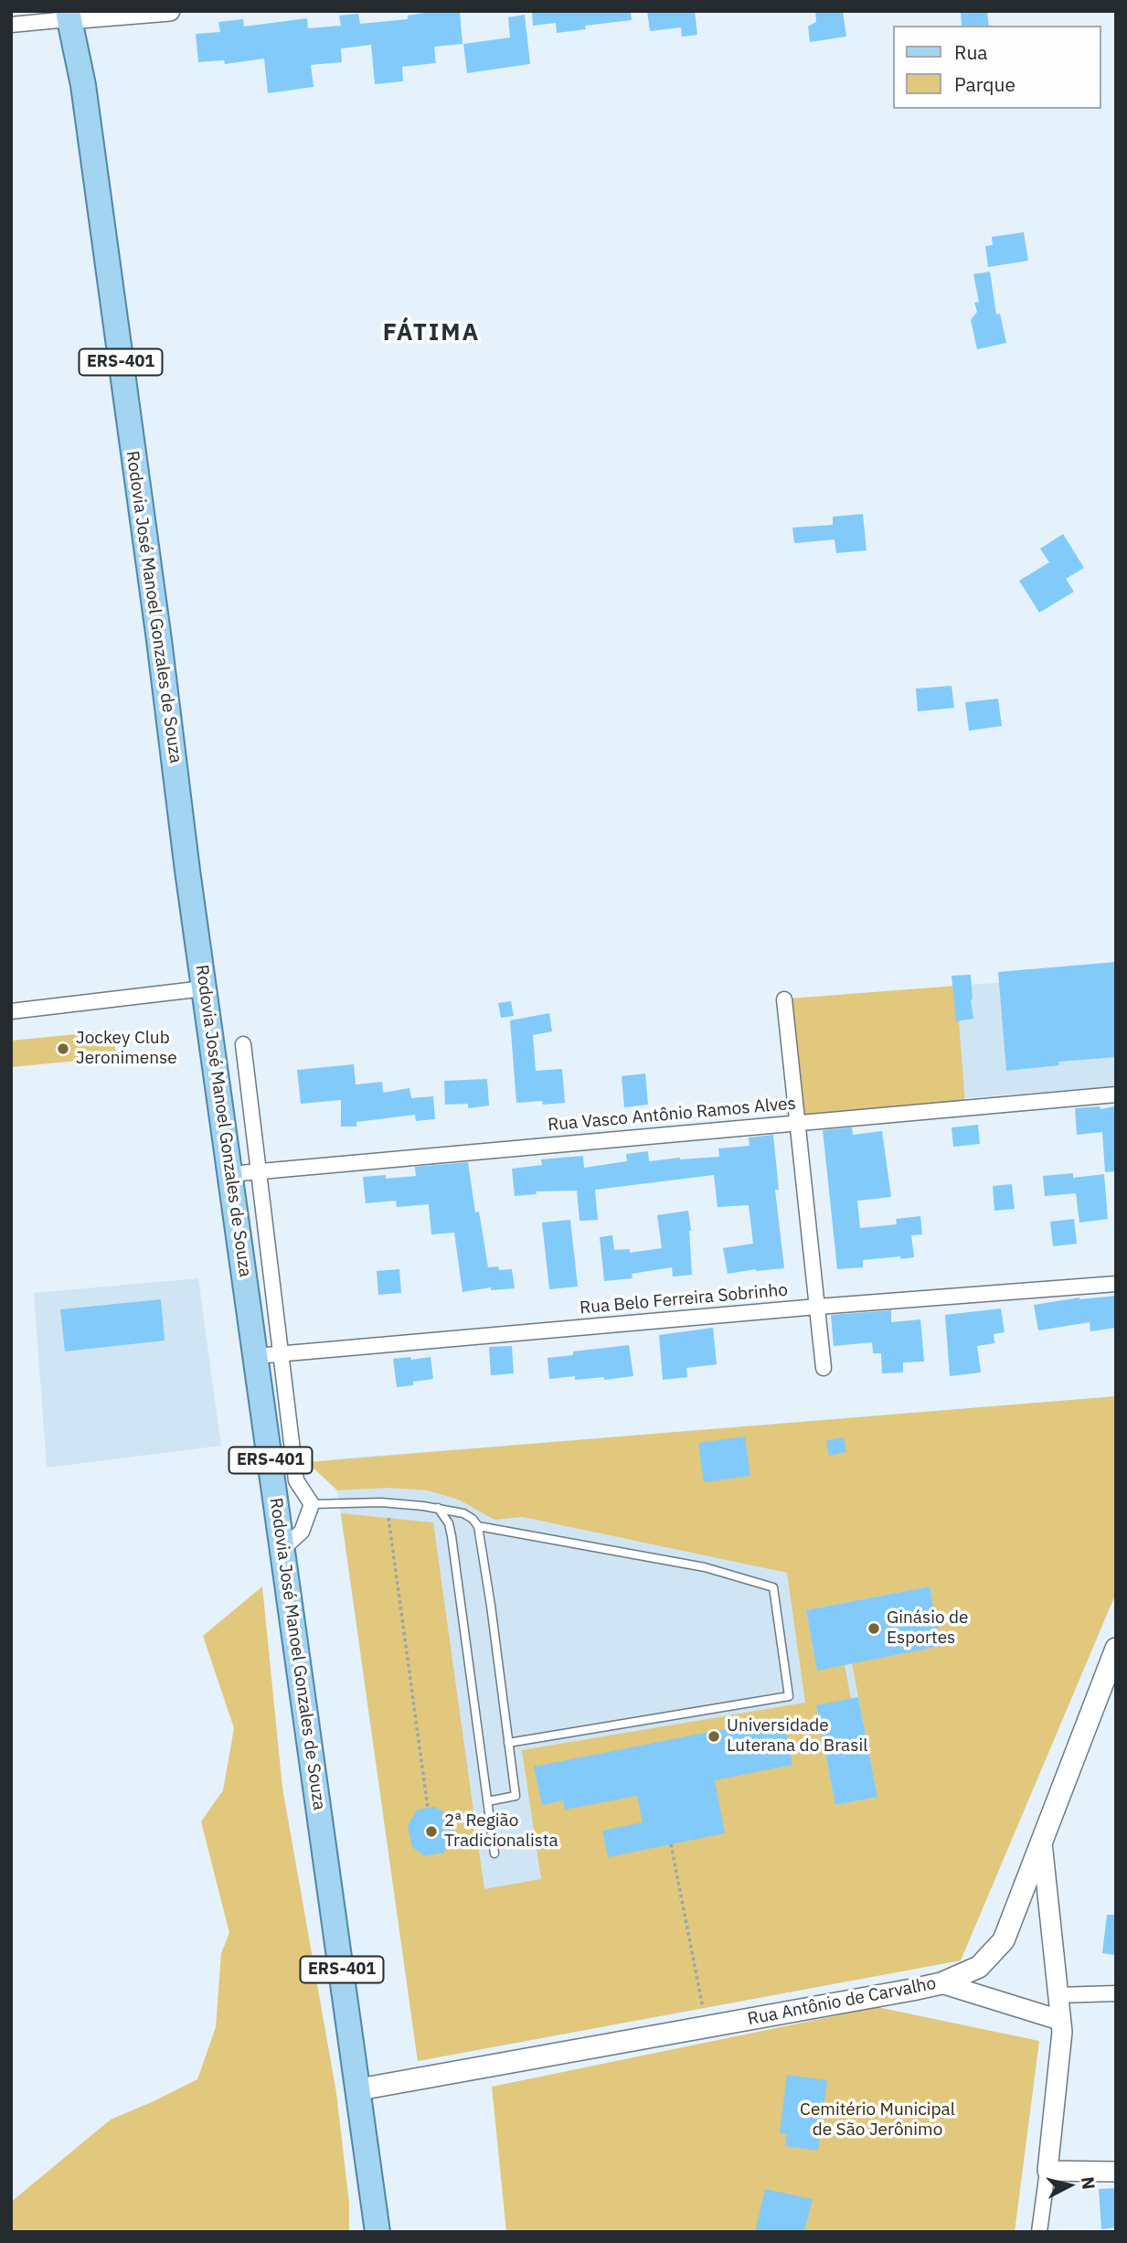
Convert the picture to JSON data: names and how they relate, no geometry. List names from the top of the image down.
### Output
{
  "streets": {
    "main road": ["ERS-401", "Rodovia José Manoel Gonzales de Souza", "Rua Antônio de Carvalho"],
    "street": ["Rua Vasco Antônio Ramos Alves", "Rua Belo Ferreira Sobrinho"]
  },
  "crossings": [
    ["Rodovia José Manoel Gonzales de Souza", "Rua Vasco Antônio Ramos Alves"],
    ["Rodovia José Manoel Gonzales de Souza", "Rua Belo Ferreira Sobrinho"],
    ["Rodovia José Manoel Gonzales de Souza", "Rua Antônio de Carvalho"]
  ],
  "districts": ["FÁTIMA"],
  "parks": ["Cemitério Municipal de São Jerônimo"],
  "places": [
    "Jockey Club Jeronimense",
    "Ginásio de Esportes",
    "Universidade Luterana do Brasil",
    "2ª Região Tradicionalista"
  ],
  "legend": ["Rua", "Parque"],
  "north": "right"
}
